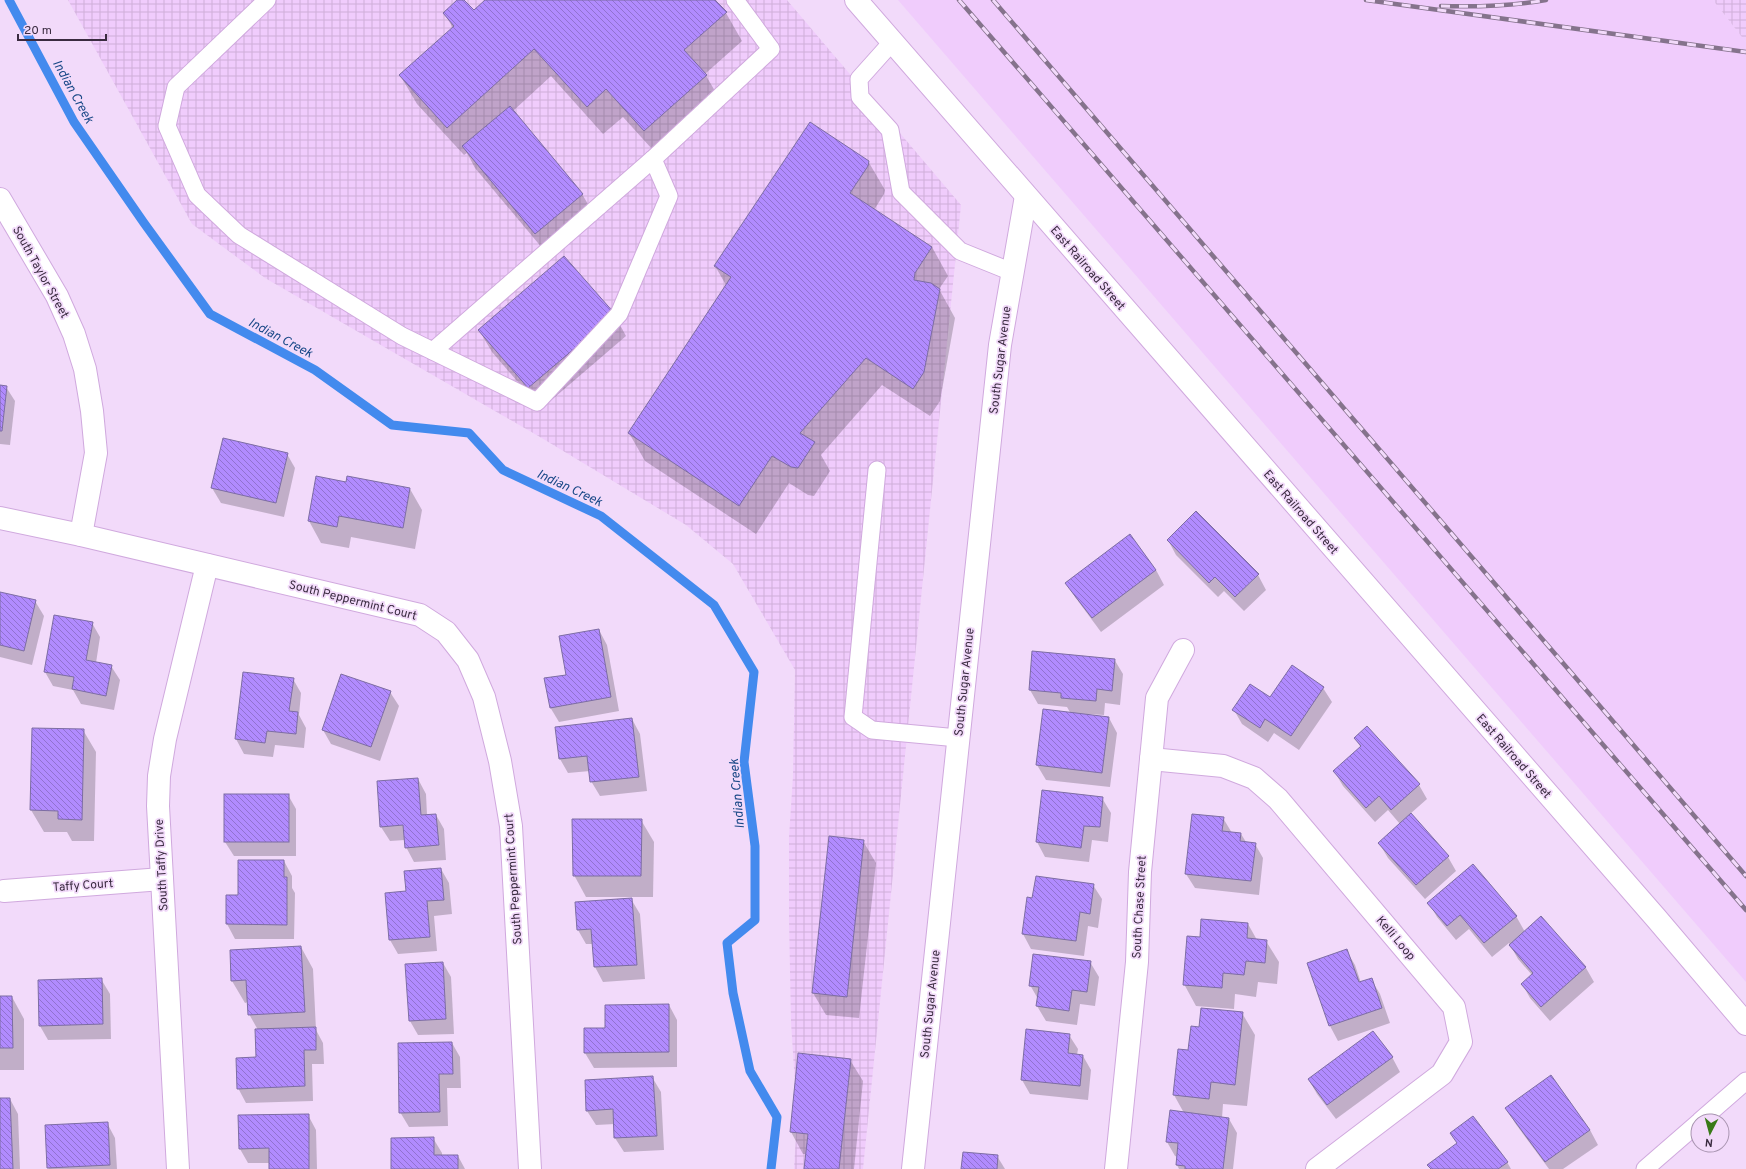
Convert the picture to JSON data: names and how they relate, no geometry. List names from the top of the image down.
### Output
{
  "streets": {
    "street": [
      "East Railroad Street",
      "South Taylor Street",
      "South Sugar Avenue",
      "South Peppermint Court",
      "South Taffy Drive",
      "Taffy Court",
      "South Chase Street",
      "Kelli Loop"
    ]
  },
  "crossings": [
    ["East Railroad Street", "South Sugar Avenue"],
    ["South Taylor Street", "South Peppermint Court"],
    ["South Peppermint Court", "South Taffy Drive"],
    ["South Taffy Drive", "Taffy Court"],
    ["South Chase Street", "Kelli Loop"]
  ],
  "water": ["Indian Creek"],
  "scale_bar": "20 m",
  "north": "bottom"
}
